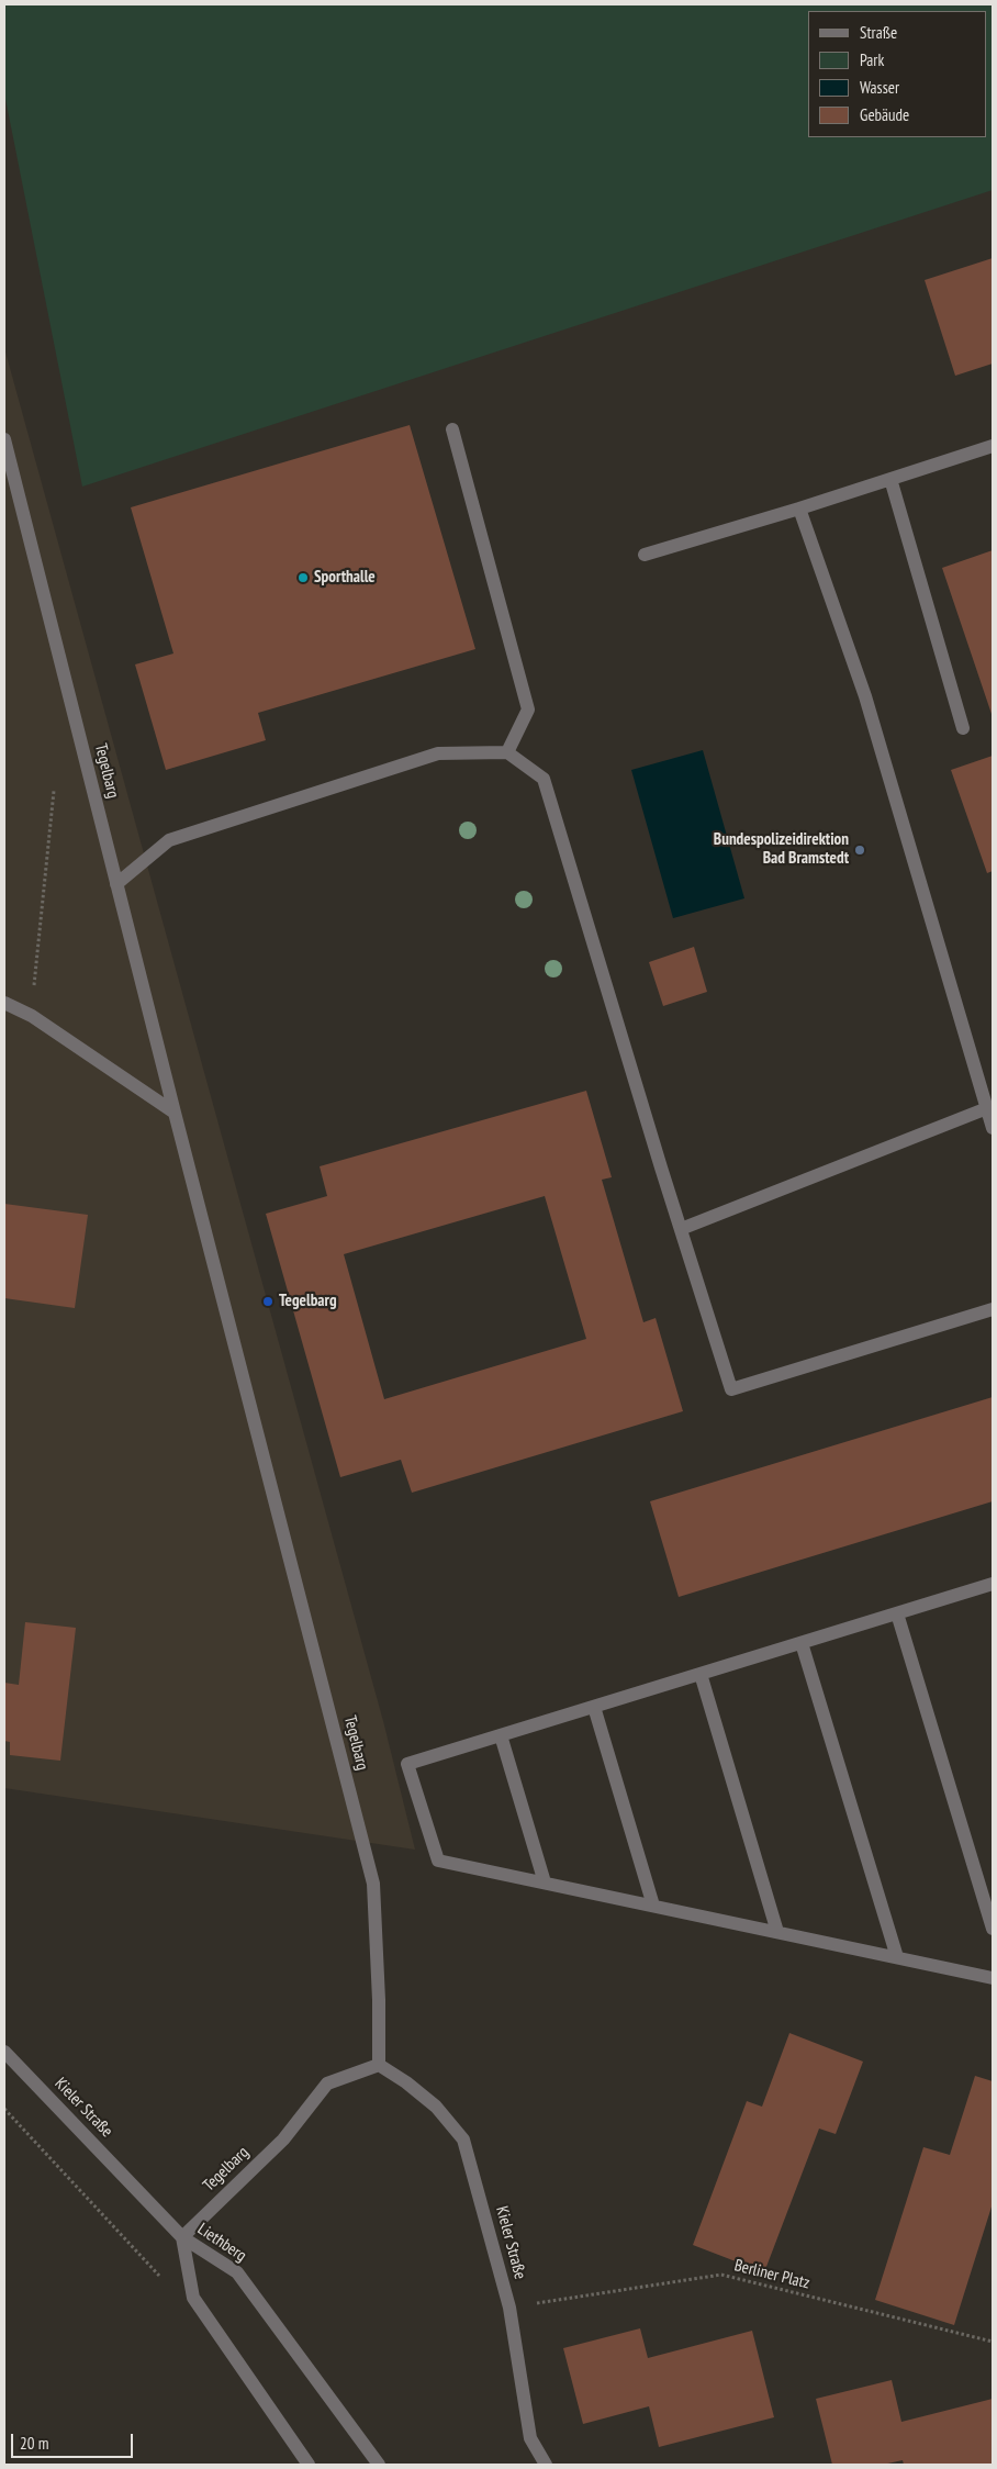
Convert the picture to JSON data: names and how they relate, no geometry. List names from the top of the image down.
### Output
{
  "streets": {
    "street": ["Tegelbarg", "Kieler Straße", "Liethberg"],
    "path": ["Berliner Platz"]
  },
  "crossings": [
    ["Tegelbarg", "Kieler Straße"],
    ["Tegelbarg", "Liethberg"],
    ["Kieler Straße", "Liethberg"],
    ["Kieler Straße", "Berliner Platz"]
  ],
  "places": ["Sporthalle", "Bundespolizeidirektion Bad Bramstedt", "Tegelbarg"],
  "legend": [
    "Straße",
    "Park",
    "Wasser",
    "Gebäude"
  ],
  "scale_bar": "20 m"
}
